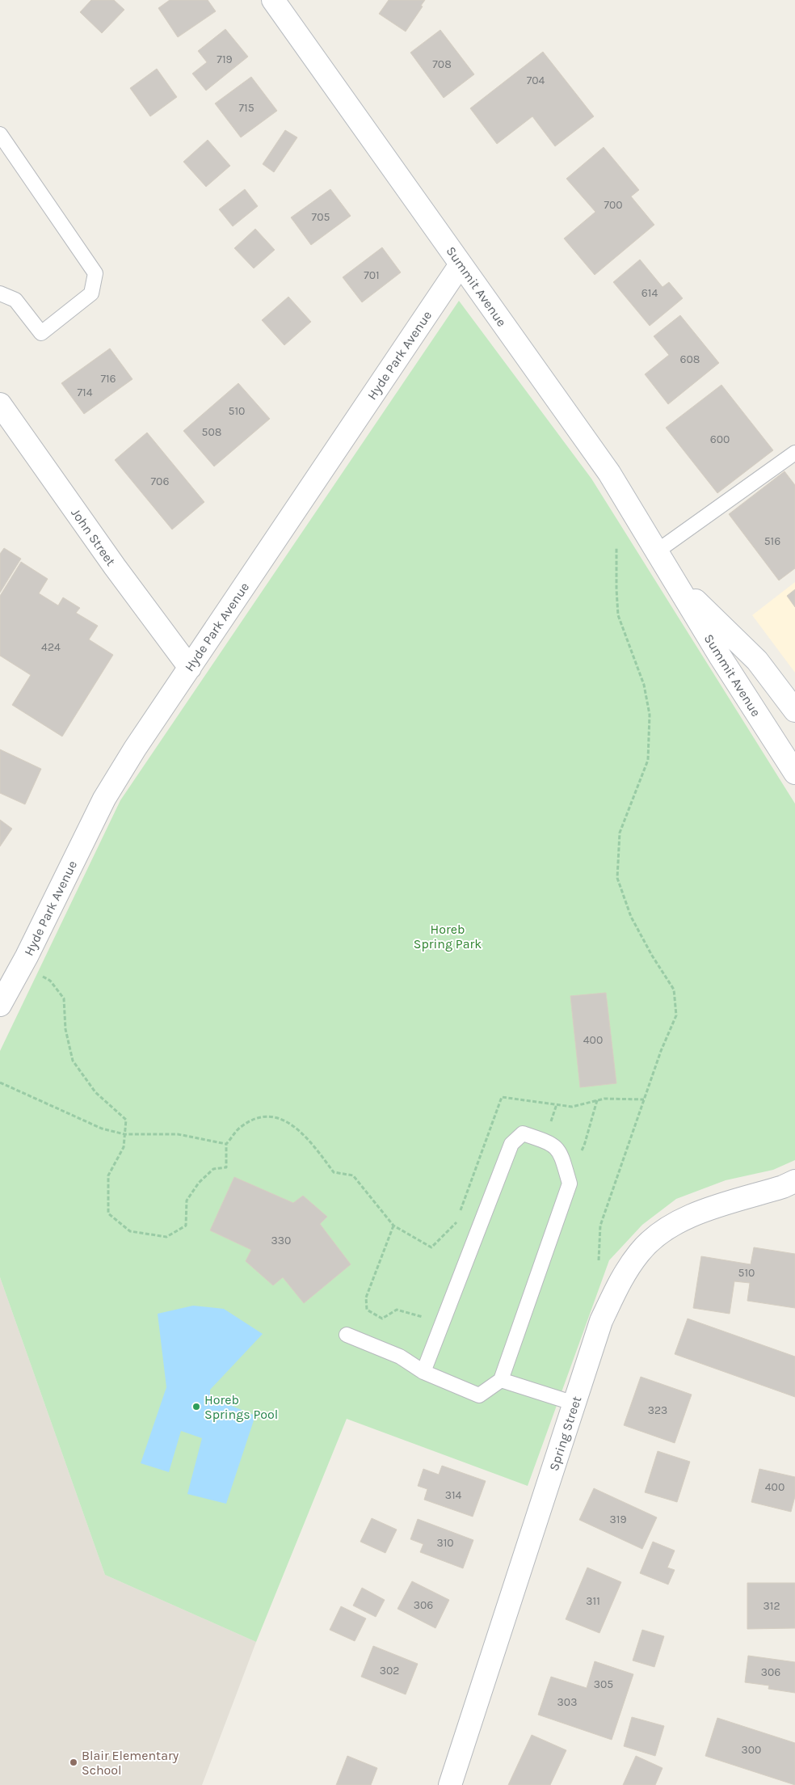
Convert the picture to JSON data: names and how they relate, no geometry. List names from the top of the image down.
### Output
{
  "streets": {
    "street": [
      "Summit Avenue",
      "Hyde Park Avenue",
      "John Street",
      "Spring Street"
    ]
  },
  "crossings": [
    ["Summit Avenue", "Hyde Park Avenue"],
    ["Hyde Park Avenue", "John Street"]
  ],
  "parks": ["Horeb Spring Park"],
  "places": ["Horeb Springs Pool", "Blair Elementary School"],
  "house_numbers": [
    "719",
    "708",
    "704",
    "715",
    "700",
    "705",
    "701",
    "614",
    "608",
    "716",
    "714",
    "510",
    "508",
    "600",
    "706",
    "516",
    "424",
    "400",
    "330",
    "510",
    "323",
    "400",
    "314",
    "319",
    "310",
    "311",
    "306",
    "312",
    "302",
    "306",
    "305",
    "303",
    "300"
  ]
}
